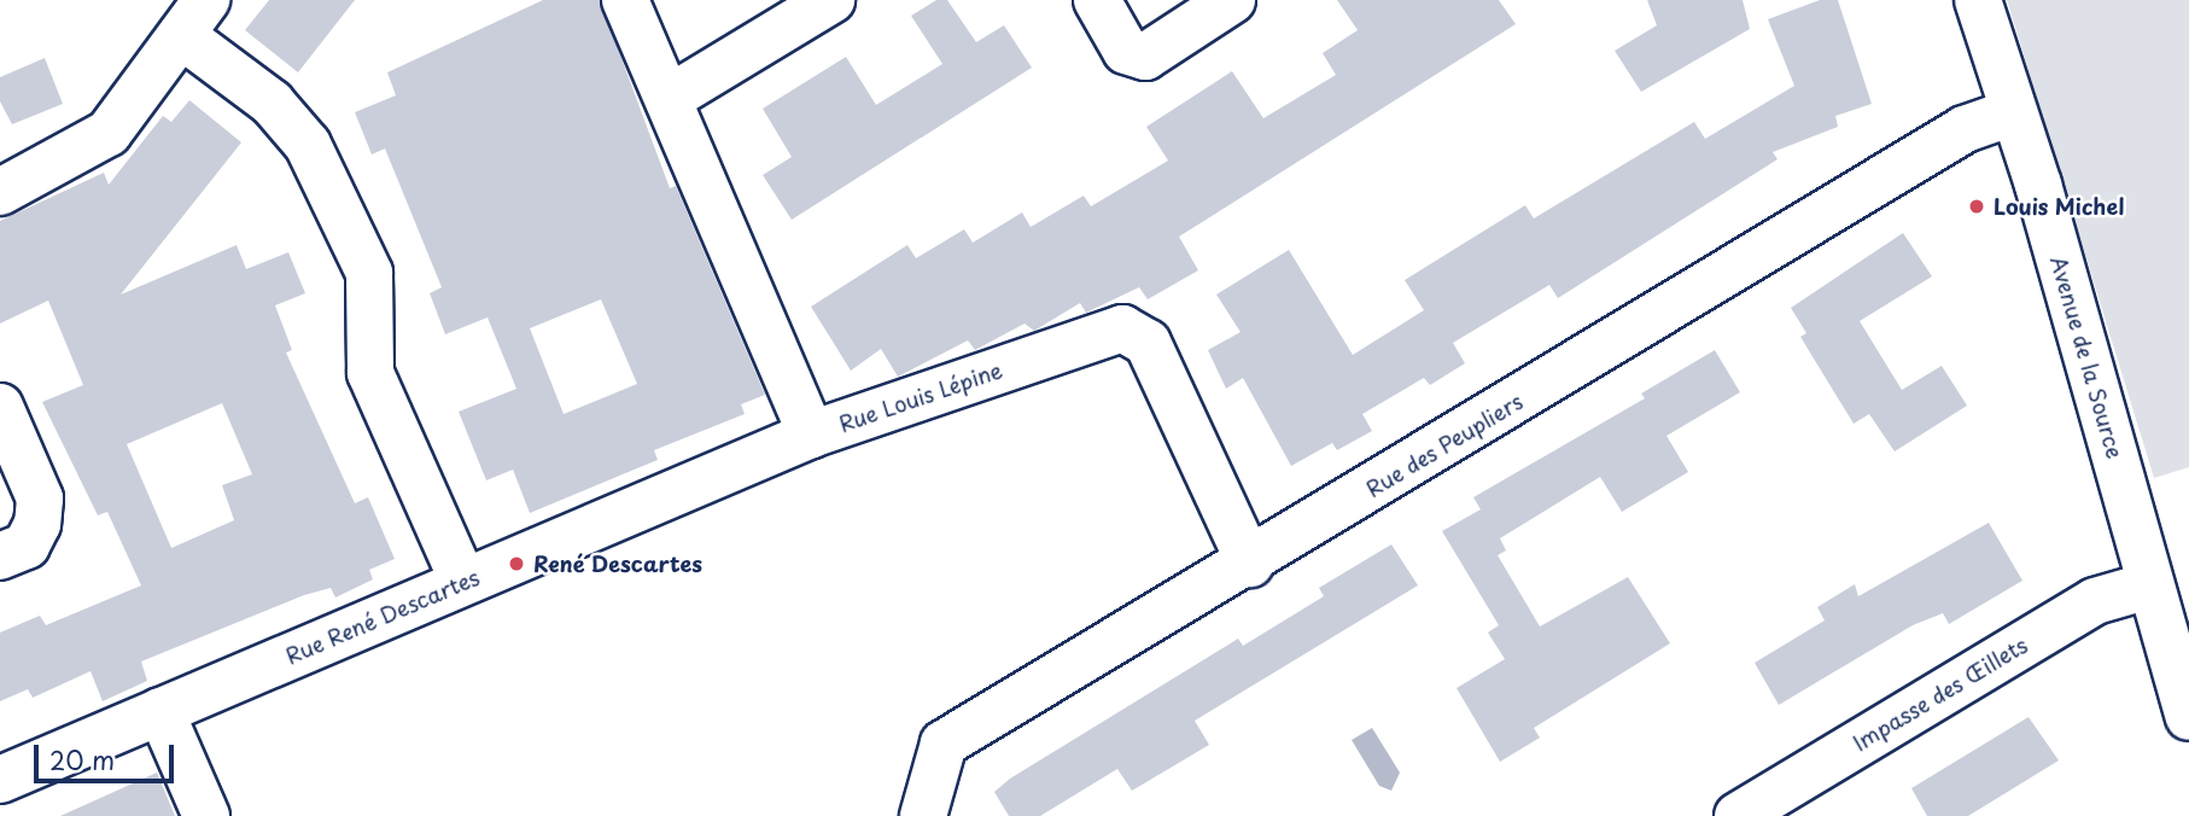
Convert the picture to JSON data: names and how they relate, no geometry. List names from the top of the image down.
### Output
{
  "streets": {
    "street": [
      "Avenue de la Source",
      "Rue Louis Lépine",
      "Rue des Peupliers",
      "Rue René Descartes",
      "Impasse des Œillets"
    ]
  },
  "crossings": [
    ["Avenue de la Source", "Rue des Peupliers"],
    ["Avenue de la Source", "Impasse des Œillets"],
    ["Rue Louis Lépine", "Rue des Peupliers"],
    ["Rue Louis Lépine", "Rue René Descartes"]
  ],
  "places": ["Louis Michel", "René Descartes"],
  "scale_bar": "20 m"
}
